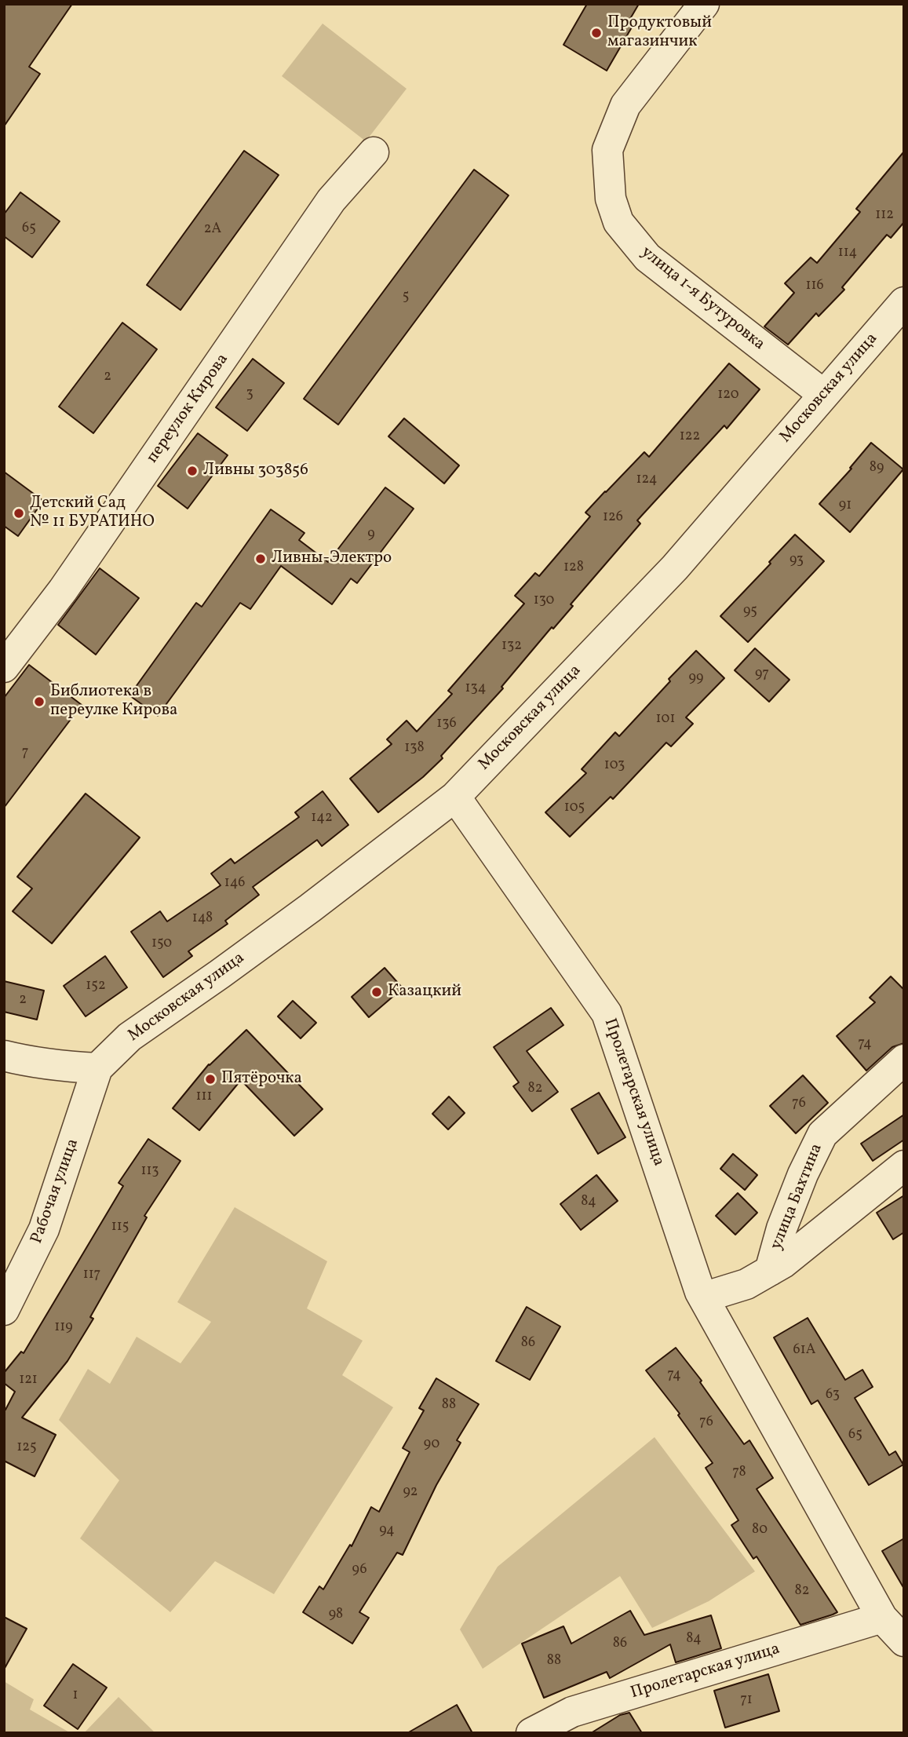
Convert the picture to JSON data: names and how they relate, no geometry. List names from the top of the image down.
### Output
{
  "streets": {
    "street": [
      "улица 1-я Бутуровка",
      "Московская улица",
      "переулок Кирова",
      "Пролетарская улица",
      "Рабочая улица",
      "улица Бахтина"
    ]
  },
  "crossings": [
    ["улица 1-я Бутуровка", "Московская улица"],
    ["Московская улица", "Пролетарская улица"],
    ["Московская улица", "Рабочая улица"]
  ],
  "places": [
    "Продуктовый магазинчик",
    "Ливны 303856",
    "Детский Сад № 11 БУРАТИНО",
    "Ливны-Электро",
    "Библиотека в переулке Кирова",
    "Казацкий",
    "Пятёрочка"
  ],
  "house_numbers": [
    "112",
    "65",
    "2А",
    "114",
    "116",
    "5",
    "2",
    "3",
    "120",
    "122",
    "89",
    "124",
    "91",
    "126",
    "9",
    "93",
    "128",
    "130",
    "95",
    "132",
    "97",
    "99",
    "134",
    "101",
    "136",
    "138",
    "7",
    "103",
    "105",
    "142",
    "146",
    "148",
    "150",
    "152",
    "2",
    "74",
    "82",
    "111",
    "76",
    "113",
    "84",
    "115",
    "117",
    "119",
    "86",
    "61А",
    "74",
    "121",
    "63",
    "88",
    "76",
    "65",
    "90",
    "125",
    "78",
    "92",
    "80",
    "94",
    "96",
    "82",
    "98",
    "84",
    "86",
    "88",
    "1",
    "71"
  ]
}
